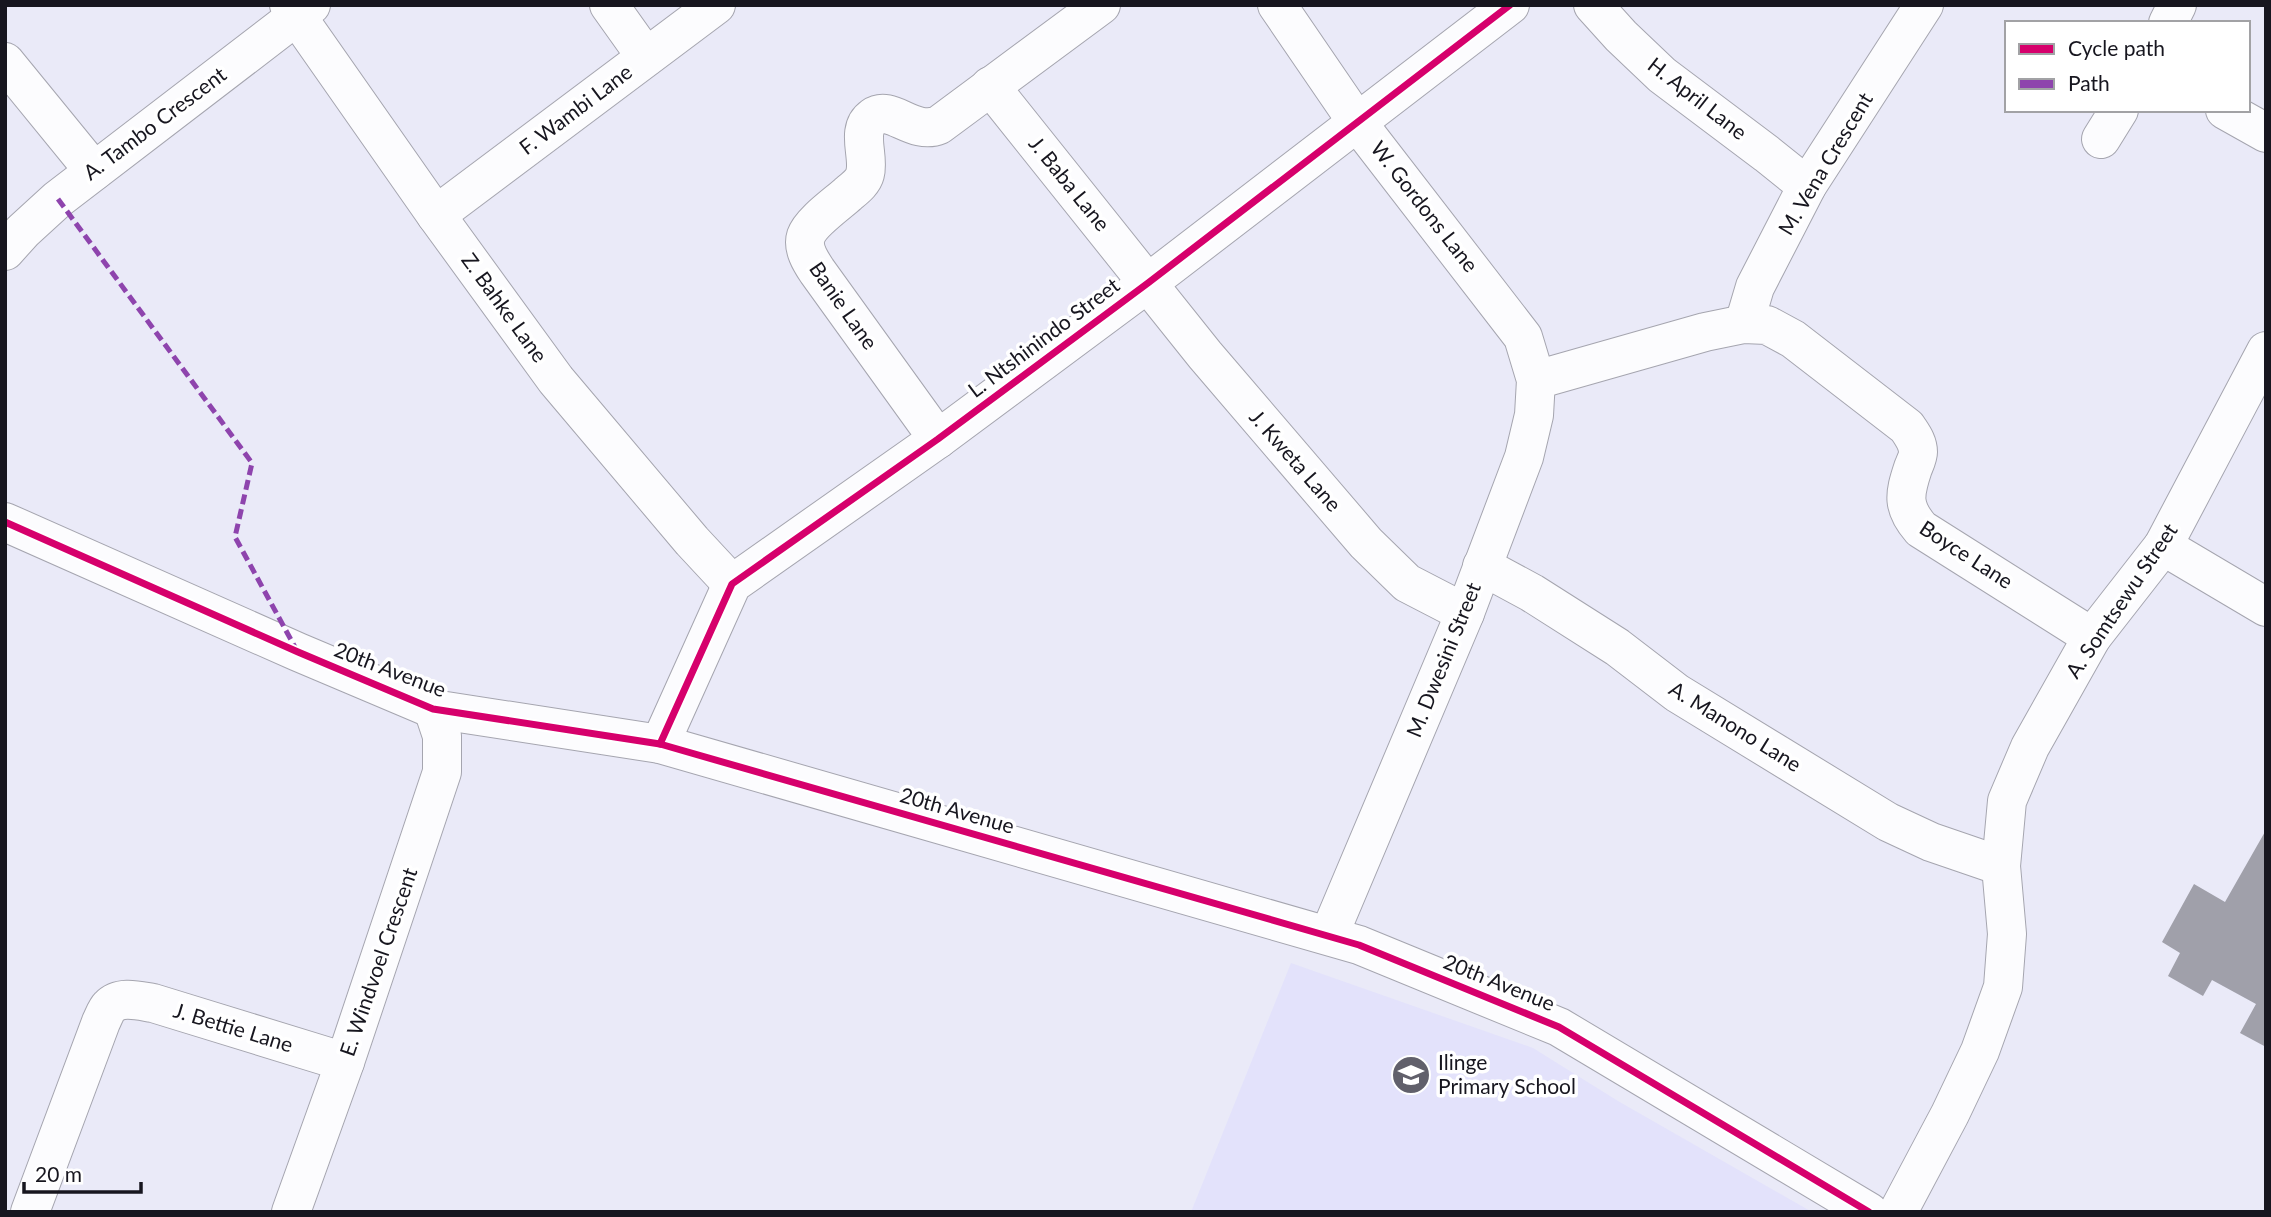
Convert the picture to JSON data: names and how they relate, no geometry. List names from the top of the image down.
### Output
{
  "streets": {
    "street": [
      "H. April Lane",
      "F. Wambi Lane",
      "A. Tambo Crescent",
      "M. Vena Crescent",
      "J. Baba Lane",
      "W. Gordons Lane",
      "Banie Lane",
      "Z. Bahke Lane",
      "L. Ntshinindo Street",
      "J. Kweta Lane",
      "Boyce Lane",
      "A. Somtsewu Street",
      "M. Dwesini Street",
      "20th Avenue",
      "A. Manono Lane",
      "E. Windvoel Crescent",
      "J. Bettie Lane"
    ]
  },
  "crossings": [
    ["H. April Lane", "M. Vena Crescent"],
    ["F. Wambi Lane", "Z. Bahke Lane"],
    ["A. Tambo Crescent", "Z. Bahke Lane"],
    ["M. Vena Crescent", "Boyce Lane"],
    ["J. Baba Lane", "Banie Lane"],
    ["J. Baba Lane", "L. Ntshinindo Street"],
    ["J. Baba Lane", "J. Kweta Lane"],
    ["W. Gordons Lane", "L. Ntshinindo Street"],
    ["W. Gordons Lane", "M. Dwesini Street"],
    ["Banie Lane", "L. Ntshinindo Street"],
    ["Z. Bahke Lane", "L. Ntshinindo Street"],
    ["L. Ntshinindo Street", "J. Kweta Lane"],
    ["J. Kweta Lane", "M. Dwesini Street"],
    ["Boyce Lane", "A. Somtsewu Street"],
    ["A. Somtsewu Street", "A. Manono Lane"],
    ["M. Dwesini Street", "20th Avenue"],
    ["M. Dwesini Street", "A. Manono Lane"],
    ["20th Avenue", "E. Windvoel Crescent"],
    ["E. Windvoel Crescent", "J. Bettie Lane"]
  ],
  "places": {
    "school or university": ["Ilinge Primary School"]
  },
  "legend": ["Cycle path", "Path"],
  "scale_bar": "20 m"
}
